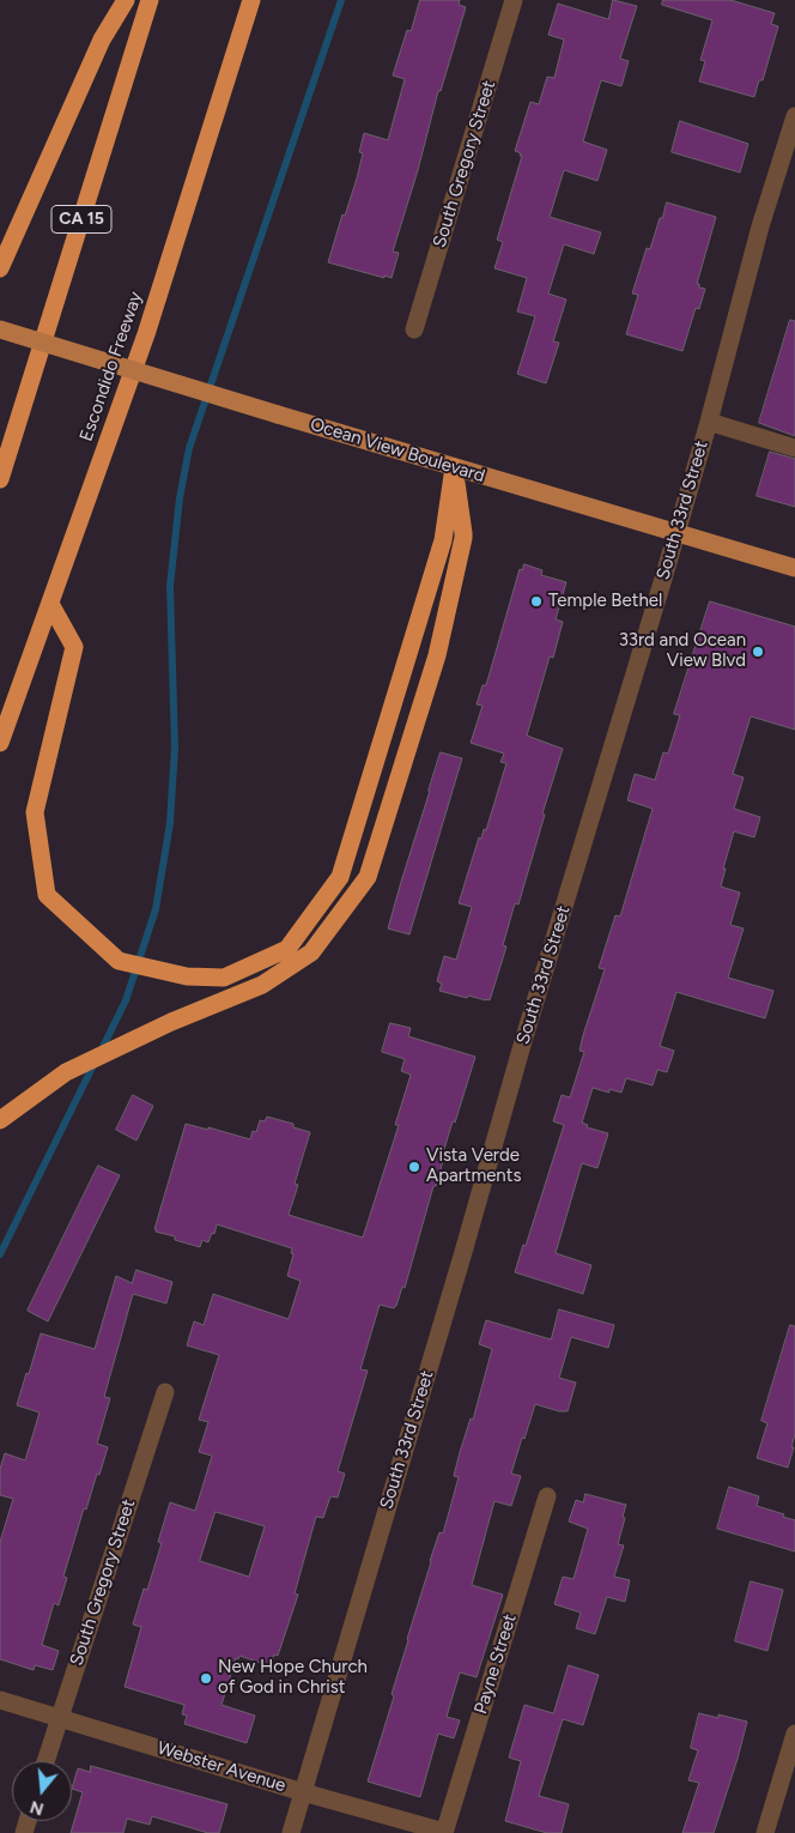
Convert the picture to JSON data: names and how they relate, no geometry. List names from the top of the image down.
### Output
{
  "streets": {
    "highway": ["CA 15", "Escondido Freeway"],
    "main road": ["Ocean View Boulevard"],
    "street": [
      "South Gregory Street",
      "South 33rd Street",
      "Payne Street",
      "Webster Avenue"
    ]
  },
  "crossings": [
    ["South Gregory Street", "Webster Avenue"],
    ["Ocean View Boulevard", "South 33rd Street"],
    ["South 33rd Street", "Webster Avenue"],
    ["Payne Street", "Webster Avenue"]
  ],
  "places": [
    "Temple Bethel",
    "33rd and Ocean View Blvd",
    "Vista Verde Apartments",
    "New Hope Church of God in Christ"
  ],
  "north": "bottom"
}
